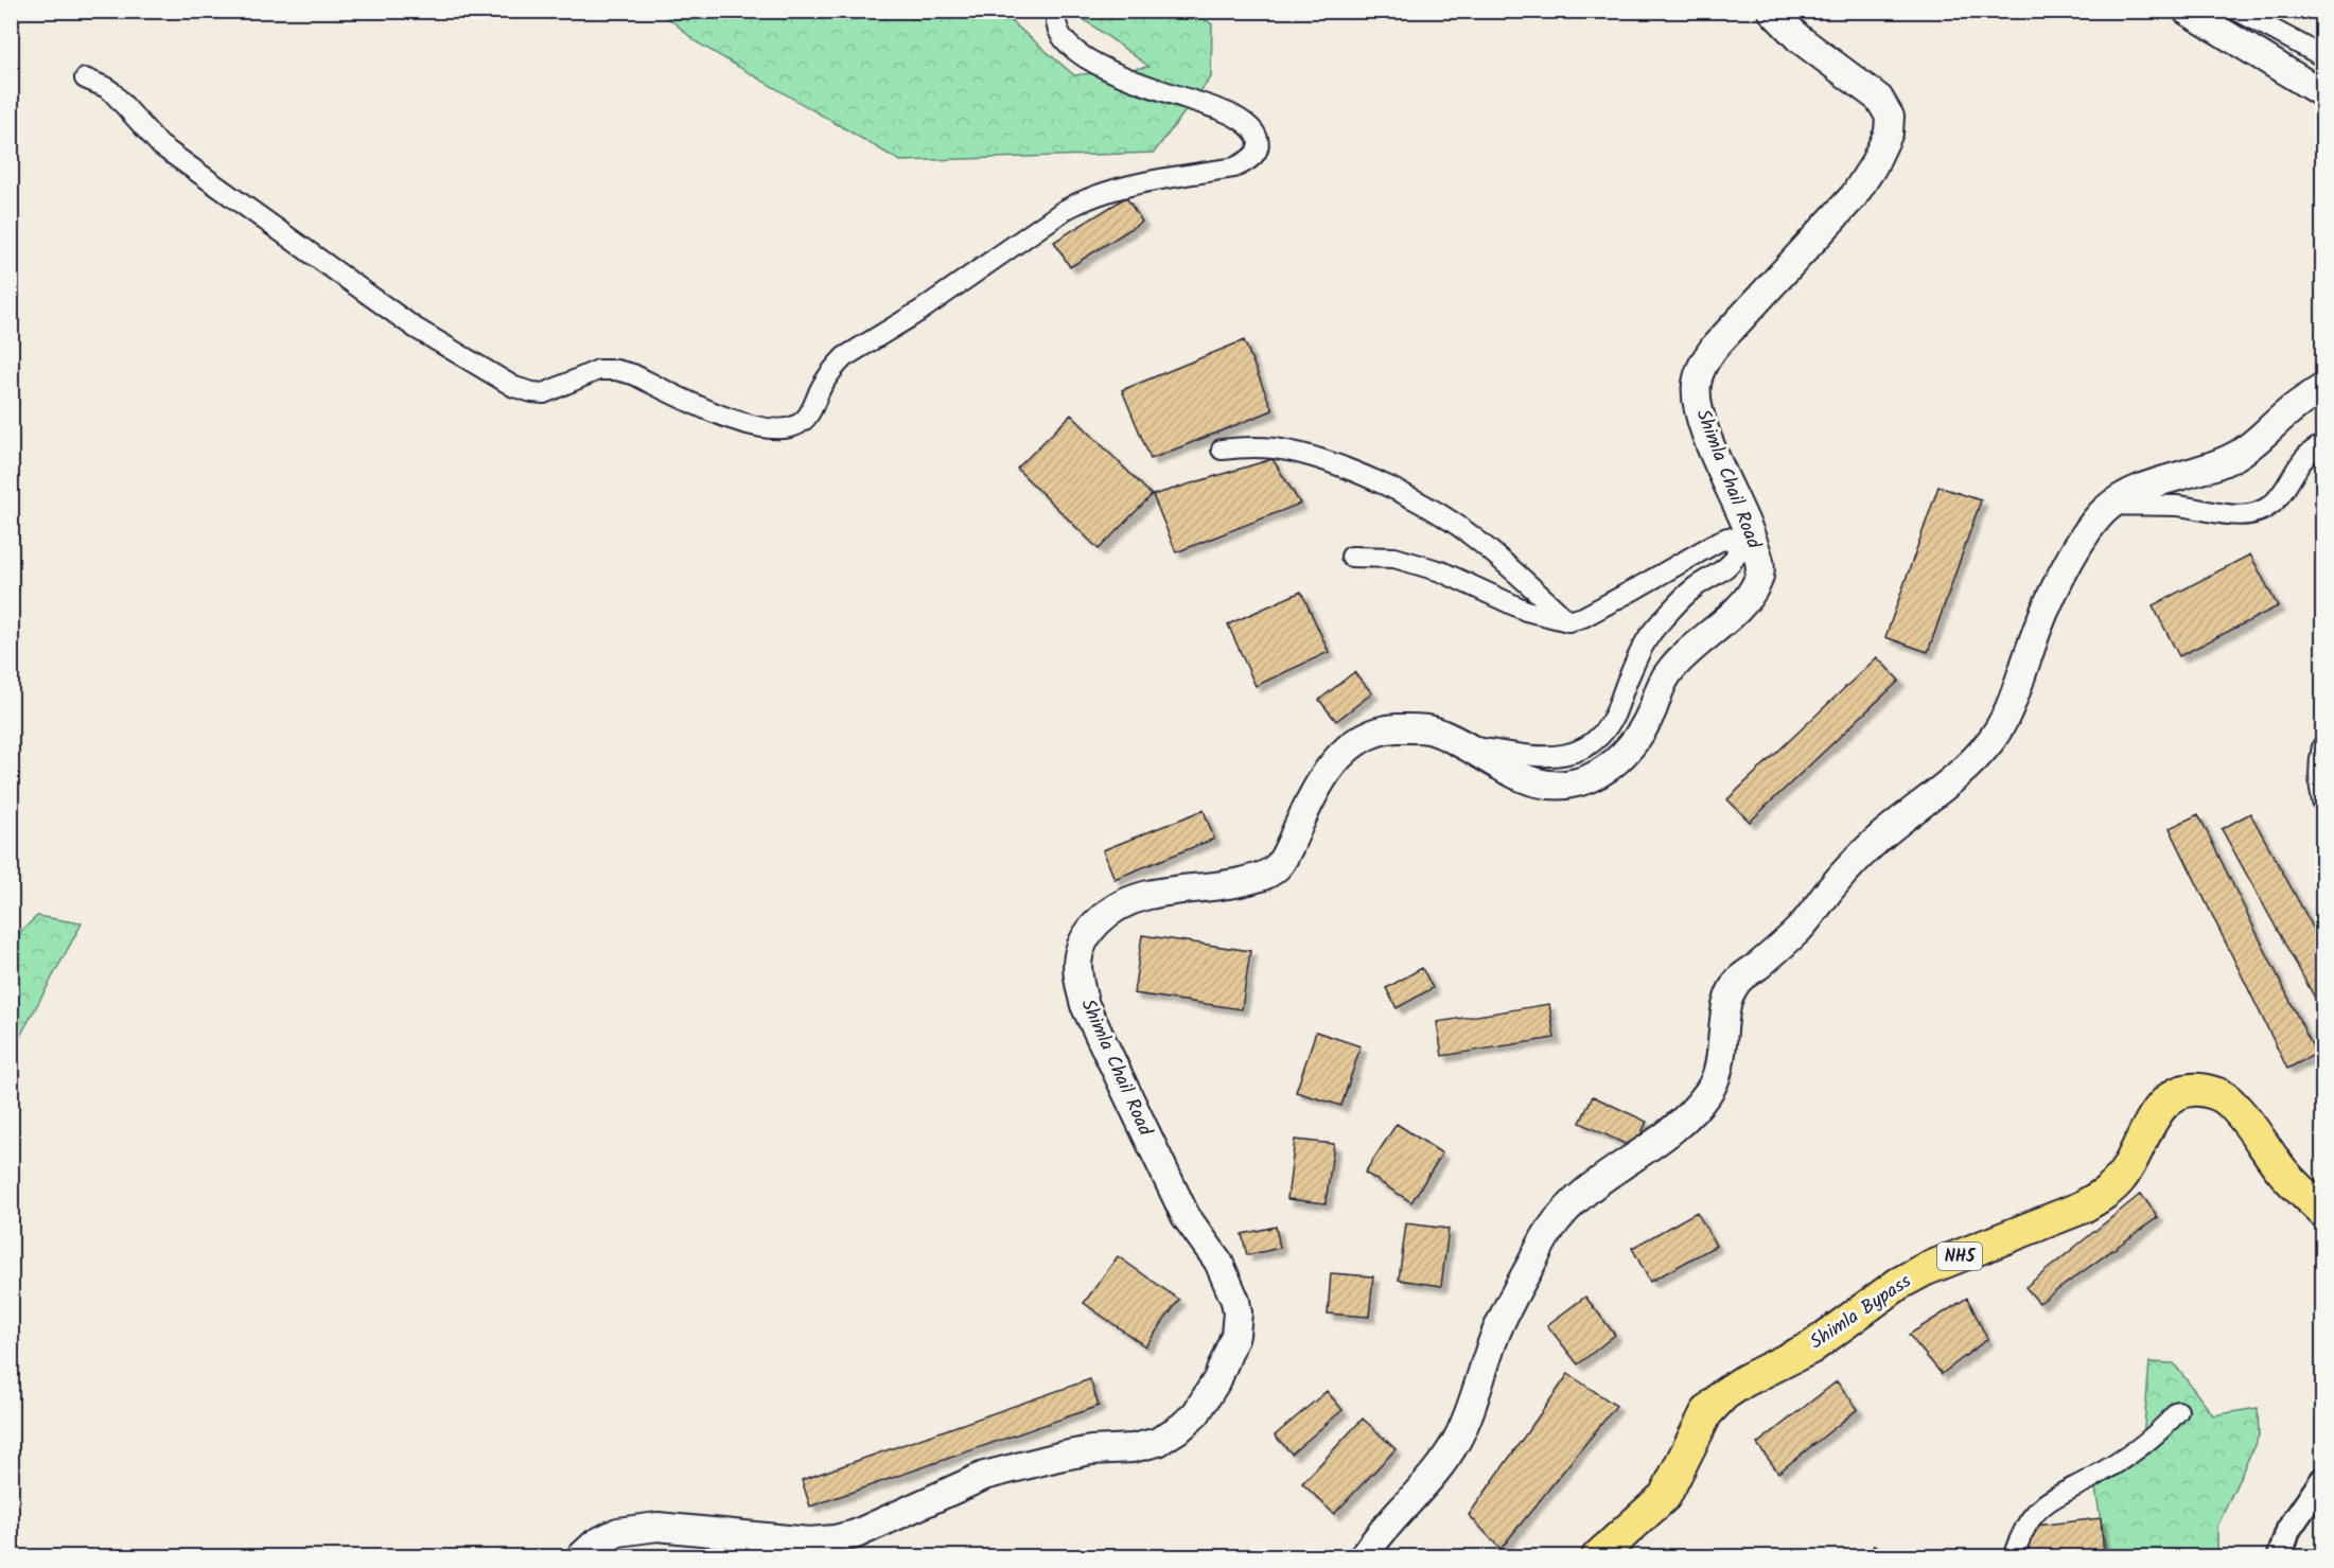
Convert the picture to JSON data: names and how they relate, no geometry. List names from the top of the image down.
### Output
{
  "streets": {
    "highway": ["NH5", "Shimla Bypass"],
    "main road": ["Shimla Chail Road"]
  }
}
